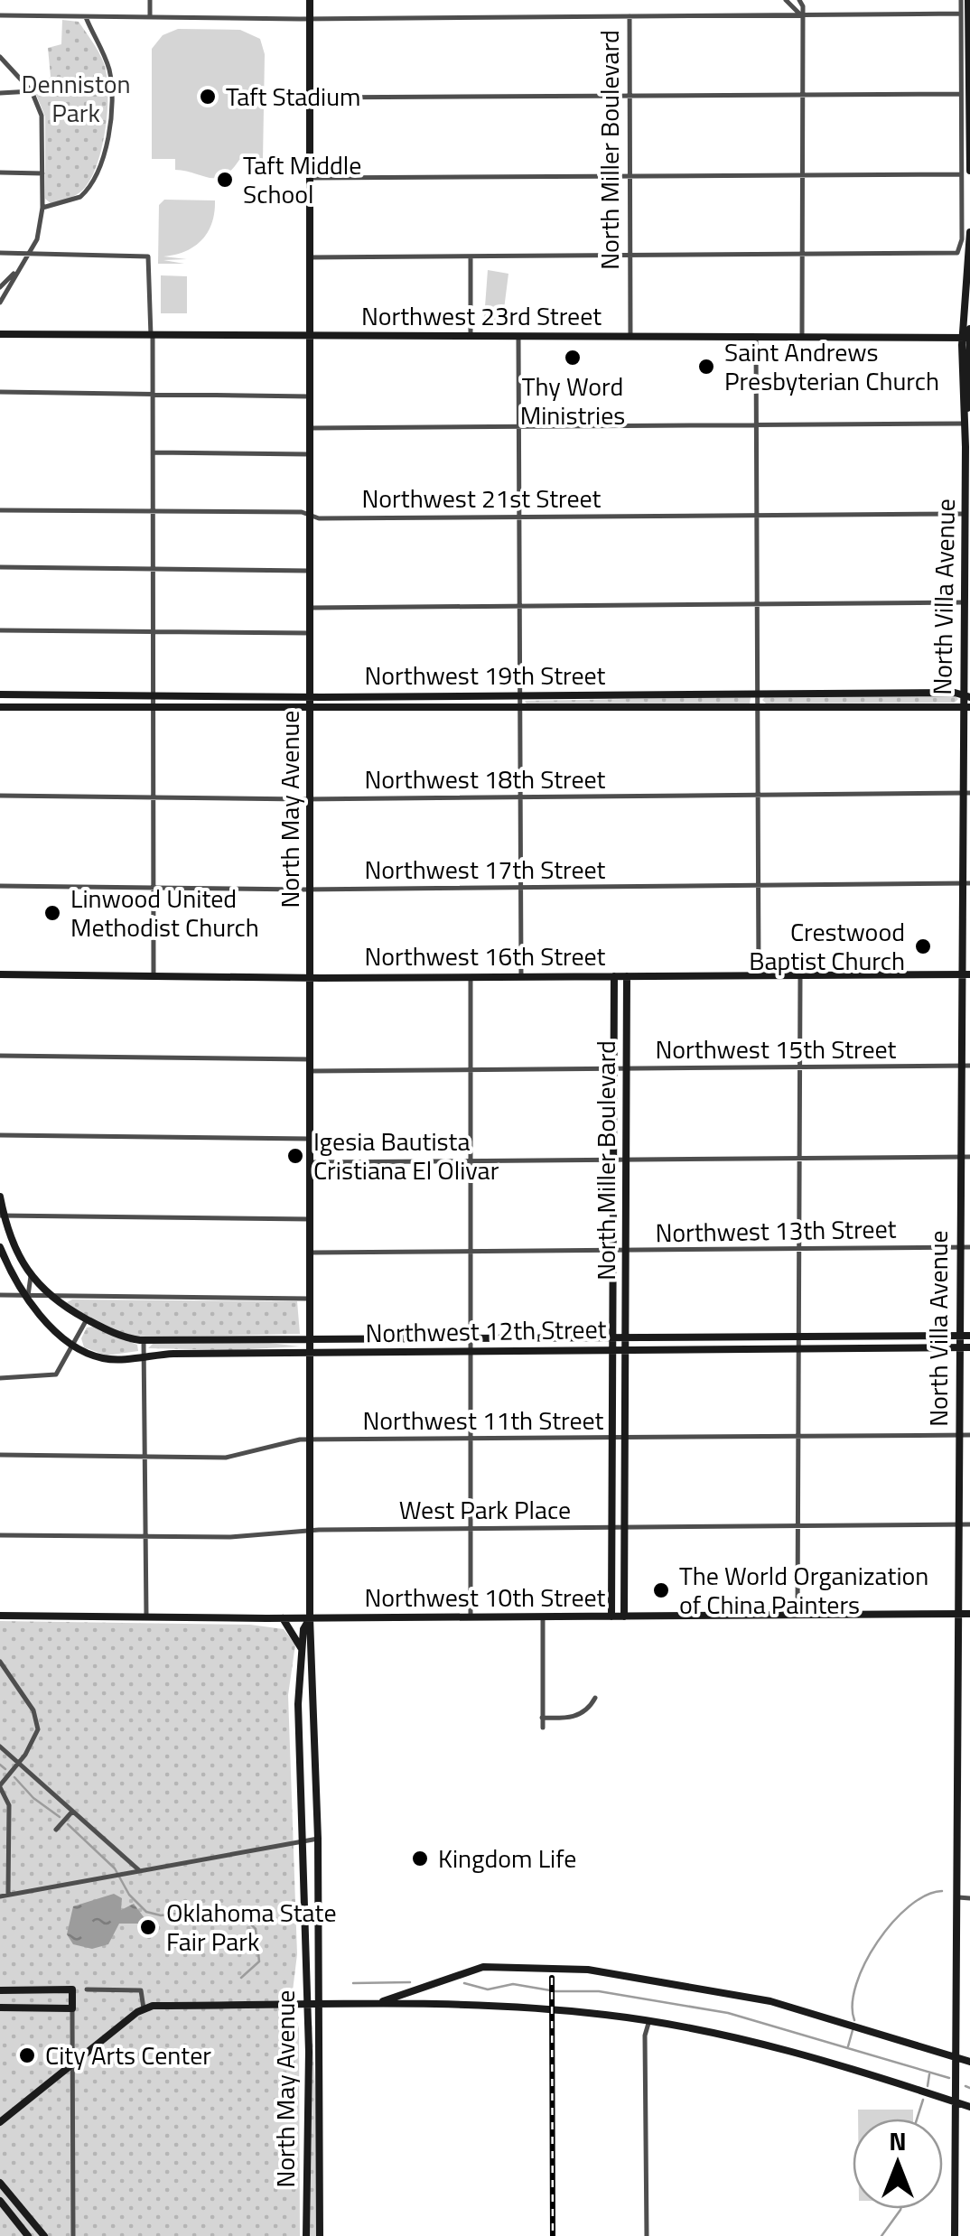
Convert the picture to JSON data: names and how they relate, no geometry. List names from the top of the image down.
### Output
{
  "streets": {
    "street": [
      "North Miller Boulevard",
      "Northwest 23rd Street",
      "Northwest 21st Street",
      "North Villa Avenue",
      "Northwest 19th Street",
      "Northwest 18th Street",
      "North May Avenue",
      "Northwest 17th Street",
      "Northwest 16th Street",
      "Northwest 15th Street",
      "Northwest 13th Street",
      "Northwest 12th Street",
      "Northwest 11th Street",
      "West Park Place",
      "Northwest 10th Street"
    ]
  },
  "crossings": [
    ["North Miller Boulevard", "Northwest 23rd Street"],
    ["North Miller Boulevard", "Northwest 16th Street"],
    ["North Miller Boulevard", "Northwest 15th Street"],
    ["North Miller Boulevard", "Northwest 13th Street"],
    ["North Miller Boulevard", "Northwest 12th Street"],
    ["North Miller Boulevard", "Northwest 11th Street"],
    ["North Miller Boulevard", "West Park Place"],
    ["North Miller Boulevard", "Northwest 10th Street"],
    ["Northwest 23rd Street", "North Villa Avenue"],
    ["Northwest 23rd Street", "North May Avenue"],
    ["Northwest 21st Street", "North Villa Avenue"],
    ["Northwest 21st Street", "North May Avenue"],
    ["North Villa Avenue", "Northwest 19th Street"],
    ["North Villa Avenue", "Northwest 18th Street"],
    ["North Villa Avenue", "Northwest 17th Street"],
    ["North Villa Avenue", "Northwest 16th Street"],
    ["North Villa Avenue", "Northwest 15th Street"],
    ["North Villa Avenue", "Northwest 13th Street"],
    ["North Villa Avenue", "Northwest 12th Street"],
    ["North Villa Avenue", "Northwest 11th Street"],
    ["North Villa Avenue", "West Park Place"],
    ["North Villa Avenue", "Northwest 10th Street"],
    ["Northwest 19th Street", "North May Avenue"],
    ["Northwest 18th Street", "North May Avenue"],
    ["North May Avenue", "Northwest 17th Street"],
    ["North May Avenue", "Northwest 16th Street"],
    ["North May Avenue", "Northwest 15th Street"],
    ["North May Avenue", "Northwest 13th Street"],
    ["North May Avenue", "Northwest 12th Street"],
    ["North May Avenue", "Northwest 11th Street"],
    ["North May Avenue", "West Park Place"],
    ["North May Avenue", "Northwest 10th Street"]
  ],
  "parks": ["Denniston Park"],
  "places": [
    "Taft Stadium",
    "Taft Middle School",
    "Thy Word Ministries",
    "Saint Andrews Presbyterian Church",
    "Linwood United Methodist Church",
    "Crestwood Baptist Church",
    "Igesia Bautista Cristiana El Olivar",
    "The World Organization of China Painters",
    "Kingdom Life",
    "Oklahoma State Fair Park",
    "City Arts Center"
  ],
  "north": "top"
}
